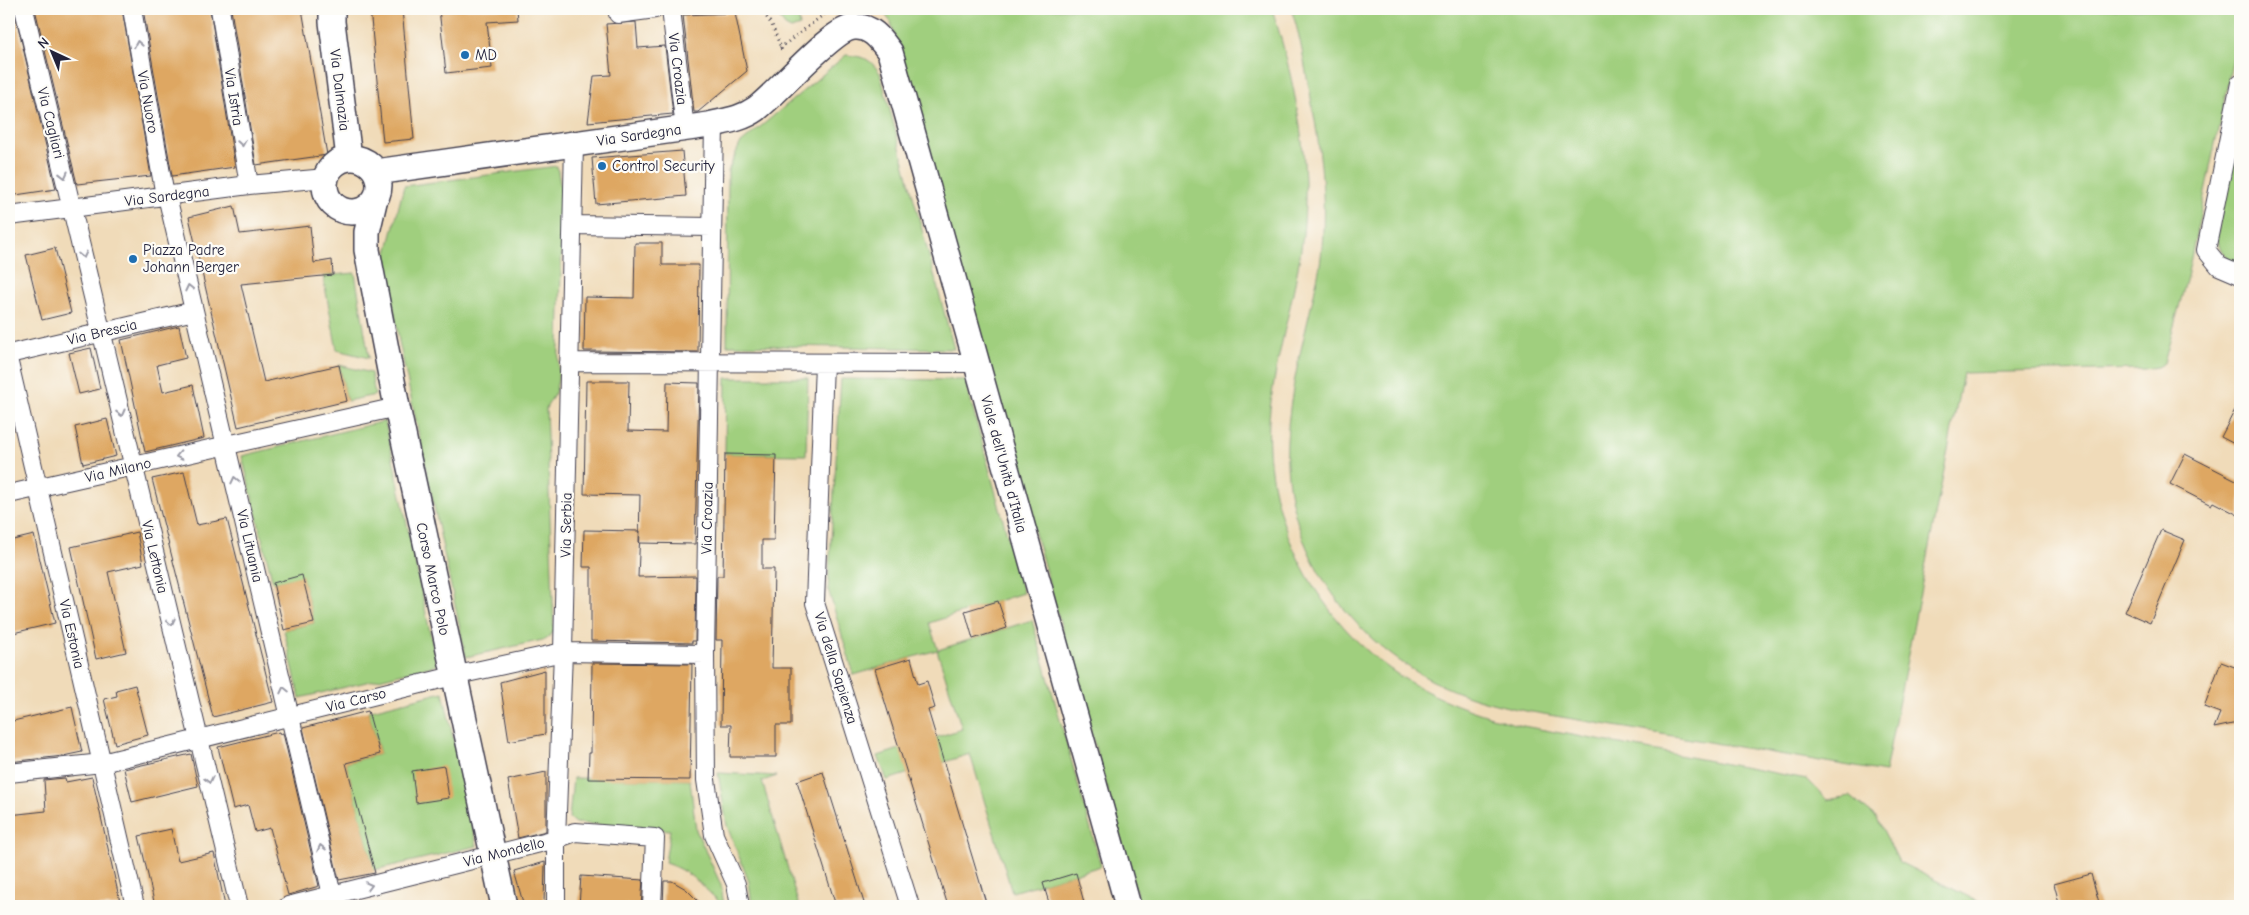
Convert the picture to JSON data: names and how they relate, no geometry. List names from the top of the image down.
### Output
{
  "streets": {
    "street": [
      "Via Croazia",
      "Via Dalmazia",
      "Via Istria",
      "Via Nuoro",
      "Via Cagliari",
      "Via Sardegna",
      "Via Brescia",
      "Viale dell'Unità d'Italia",
      "Via Milano",
      "Via Serbia",
      "Via Lituania",
      "Via Lettonia",
      "Corso Marco Polo",
      "Via Estonia",
      "Via della Sapienza",
      "Via Carso",
      "Via Mondello"
    ]
  },
  "crossings": [
    ["Via Croazia", "Via Sardegna"],
    ["Via Croazia", "Via Carso"],
    ["Via Dalmazia", "Via Sardegna"],
    ["Via Istria", "Via Sardegna"],
    ["Via Nuoro", "Via Sardegna"],
    ["Via Nuoro", "Via Lituania"],
    ["Via Cagliari", "Via Sardegna"],
    ["Via Cagliari", "Via Lettonia"],
    ["Via Sardegna", "Viale dell'Unità d'Italia"],
    ["Via Sardegna", "Via Serbia"],
    ["Via Sardegna", "Via Lituania"],
    ["Via Sardegna", "Via Lettonia"],
    ["Via Brescia", "Via Lituania"],
    ["Via Brescia", "Via Lettonia"],
    ["Via Milano", "Via Lituania"],
    ["Via Milano", "Via Lettonia"],
    ["Via Milano", "Corso Marco Polo"],
    ["Via Milano", "Via Estonia"],
    ["Via Serbia", "Via Carso"],
    ["Via Serbia", "Via Mondello"],
    ["Via Lituania", "Via Carso"],
    ["Via Lituania", "Via Mondello"],
    ["Via Lettonia", "Via Carso"],
    ["Corso Marco Polo", "Via Carso"],
    ["Corso Marco Polo", "Via Mondello"],
    ["Via Estonia", "Via Carso"]
  ],
  "one_way": [
    "Via Istria",
    "Via Nuoro",
    "Via Cagliari",
    "Via Lituania",
    "Via Lettonia",
    "Via Mondello"
  ],
  "places": ["MD", "Control Security", "Piazza Padre Johann Berger"],
  "north": "top left"
}
